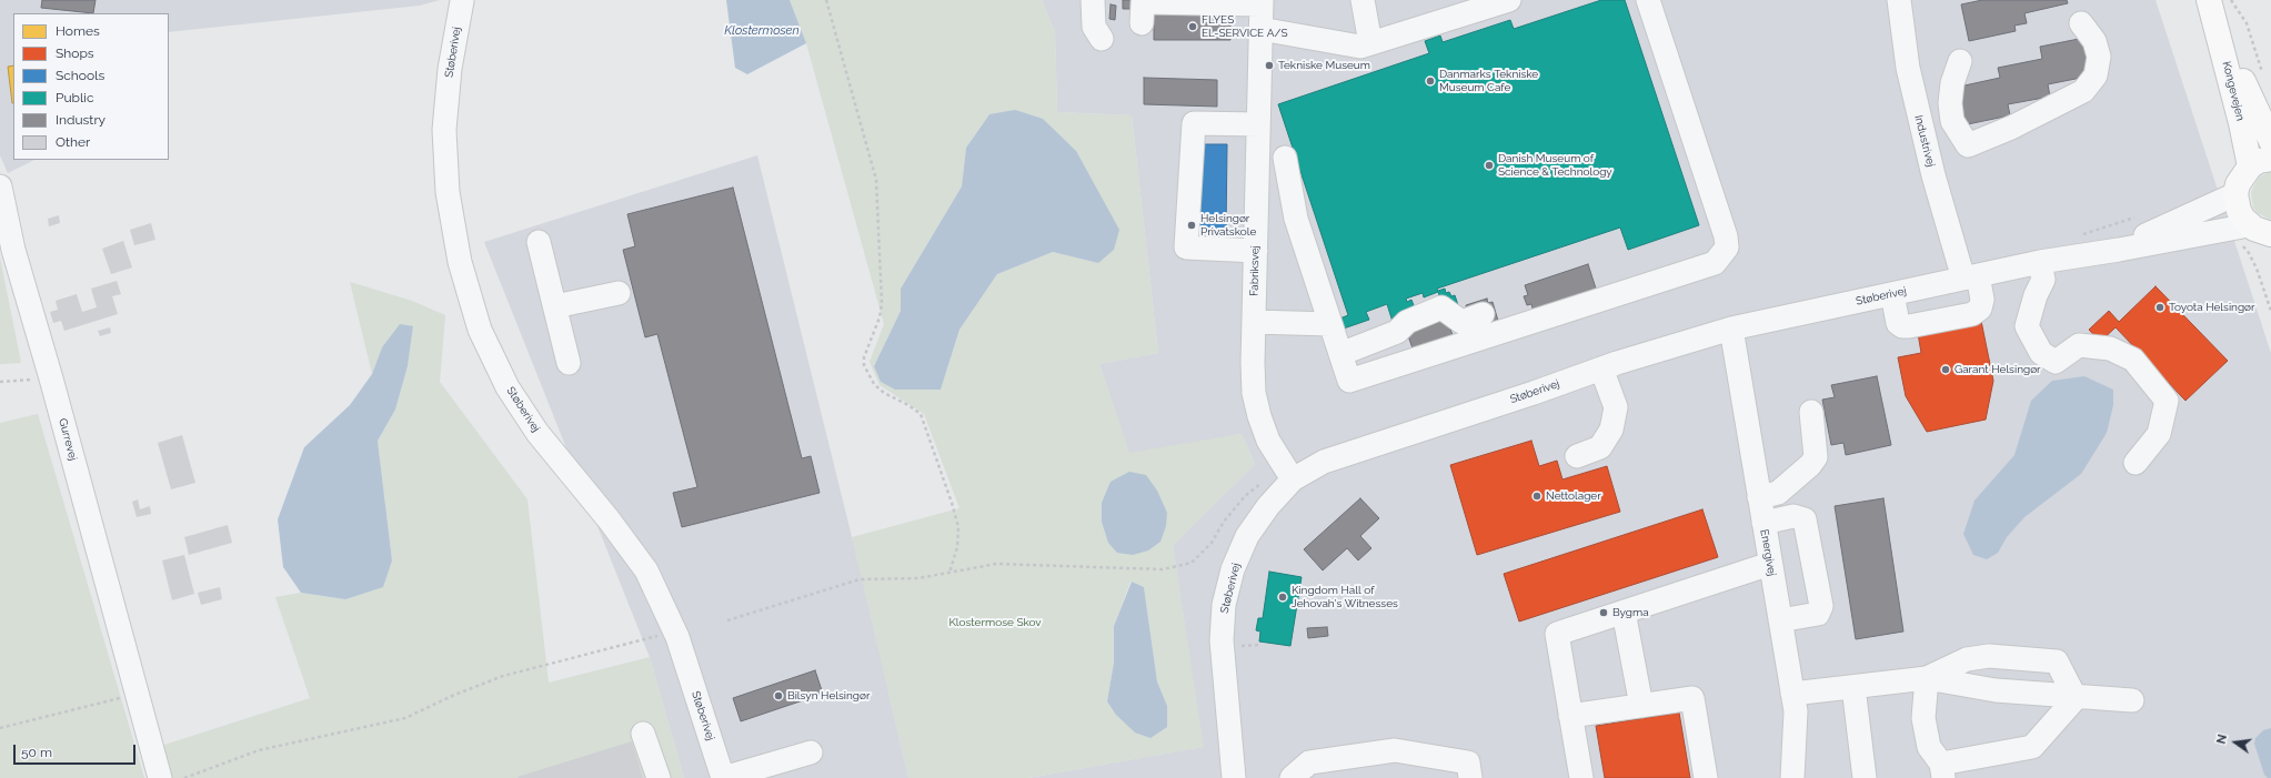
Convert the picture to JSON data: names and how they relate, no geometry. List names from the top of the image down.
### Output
{
  "streets": {
    "main road": ["Kongevejen"],
    "street": [
      "Støberivej",
      "Industrivej",
      "Fabriksvej",
      "Gurrevej",
      "Energivej"
    ]
  },
  "crossings": [
    ["Støberivej", "Industrivej"],
    ["Støberivej", "Fabriksvej"],
    ["Støberivej", "Energivej"]
  ],
  "water": ["Klostermosen"],
  "parks": ["Klostermose Skov"],
  "places": [
    "FLYES EL-SERVICE A/S",
    "Tekniske Museum",
    "Danmarks Tekniske Museum Cafe",
    "Danish Museum of Science & Technology",
    "Helsingør Privatskole",
    "Toyota Helsingør",
    "Garant Helsingør",
    "Nettolager",
    "Kingdom Hall of Jehovah's Witnesses",
    "Bygma",
    "Bilsyn Helsingør"
  ],
  "legend": [
    "Homes",
    "Shops",
    "Schools",
    "Public",
    "Industry",
    "Other"
  ],
  "scale_bar": "50 m",
  "north": "left"
}
